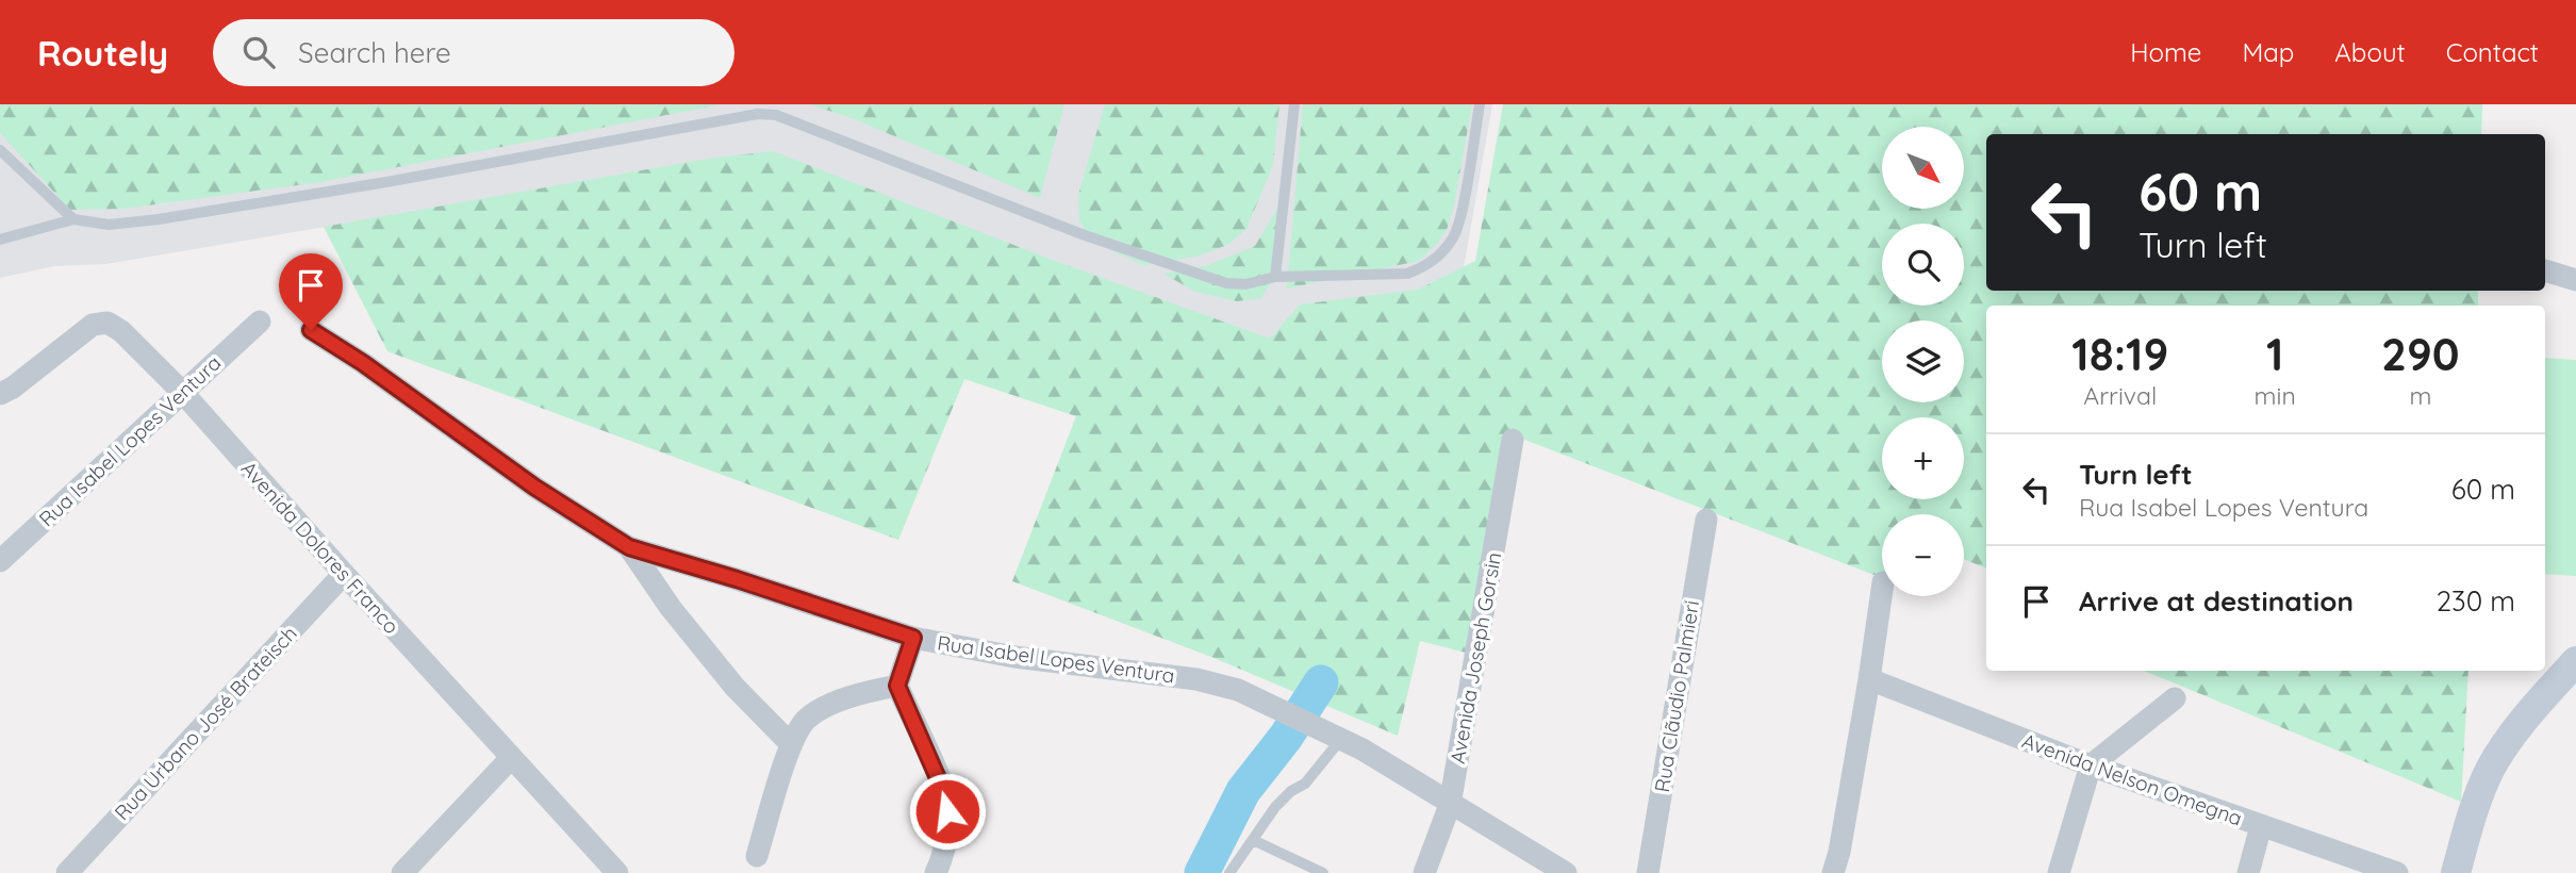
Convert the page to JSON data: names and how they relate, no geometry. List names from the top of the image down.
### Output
{
  "streets": {
    "street": [
      "Rua Isabel Lopes Ventura",
      "Avenida Dolores Franco",
      "Avenida Joseph Gorsin",
      "Rua Clãudio Palmieri",
      "Rua Urbano José Brateisch",
      "Avenida Nelson Omegna"
    ]
  },
  "crossings": [
    ["Rua Isabel Lopes Ventura", "Avenida Dolores Franco"],
    ["Rua Isabel Lopes Ventura", "Avenida Joseph Gorsin"],
    ["Avenida Dolores Franco", "Rua Urbano José Brateisch"]
  ],
  "north": "bottom right",
  "page": {
    "header": "Routely",
    "search": "Search here",
    "nav": [
      "Home",
      "Map",
      "About",
      "Contact"
    ],
    "map_buttons": ["+", "−"],
    "turn": ["60 m", "Turn left"],
    "eta": [
      "18:19",
      "Arrival",
      "1",
      "min",
      "290",
      "m"
    ],
    "list": [
      {
        "name": "Turn left",
        "note": "Rua Isabel Lopes Ventura",
        "value": "60 m"
      },
      {
        "name": "Arrive at destination",
        "value": "230 m"
      }
    ]
  }
}
